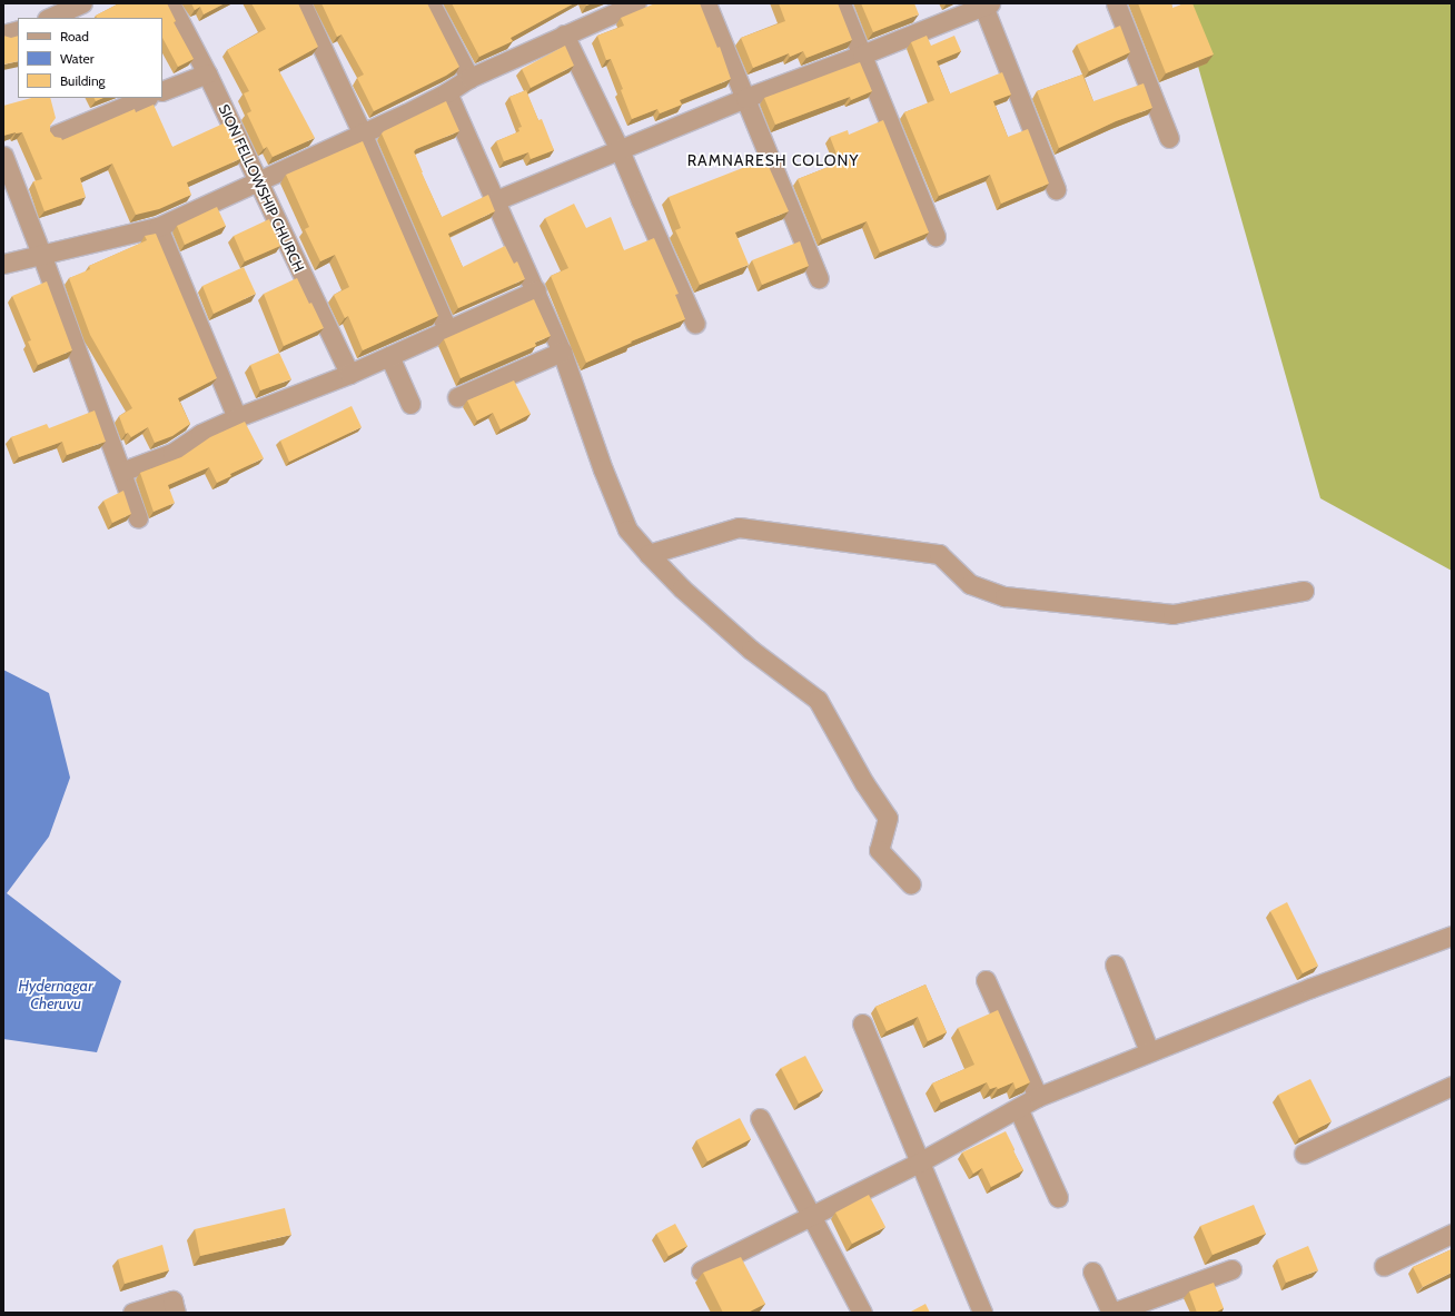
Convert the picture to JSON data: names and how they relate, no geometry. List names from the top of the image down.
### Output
{
  "streets": {
    "street": ["SION FELLOWSHIP CHURCH"]
  },
  "districts": ["RAMNARESH COLONY"],
  "water": ["Hydernagar Cheruvu"],
  "legend": ["Road", "Water", "Building"]
}
